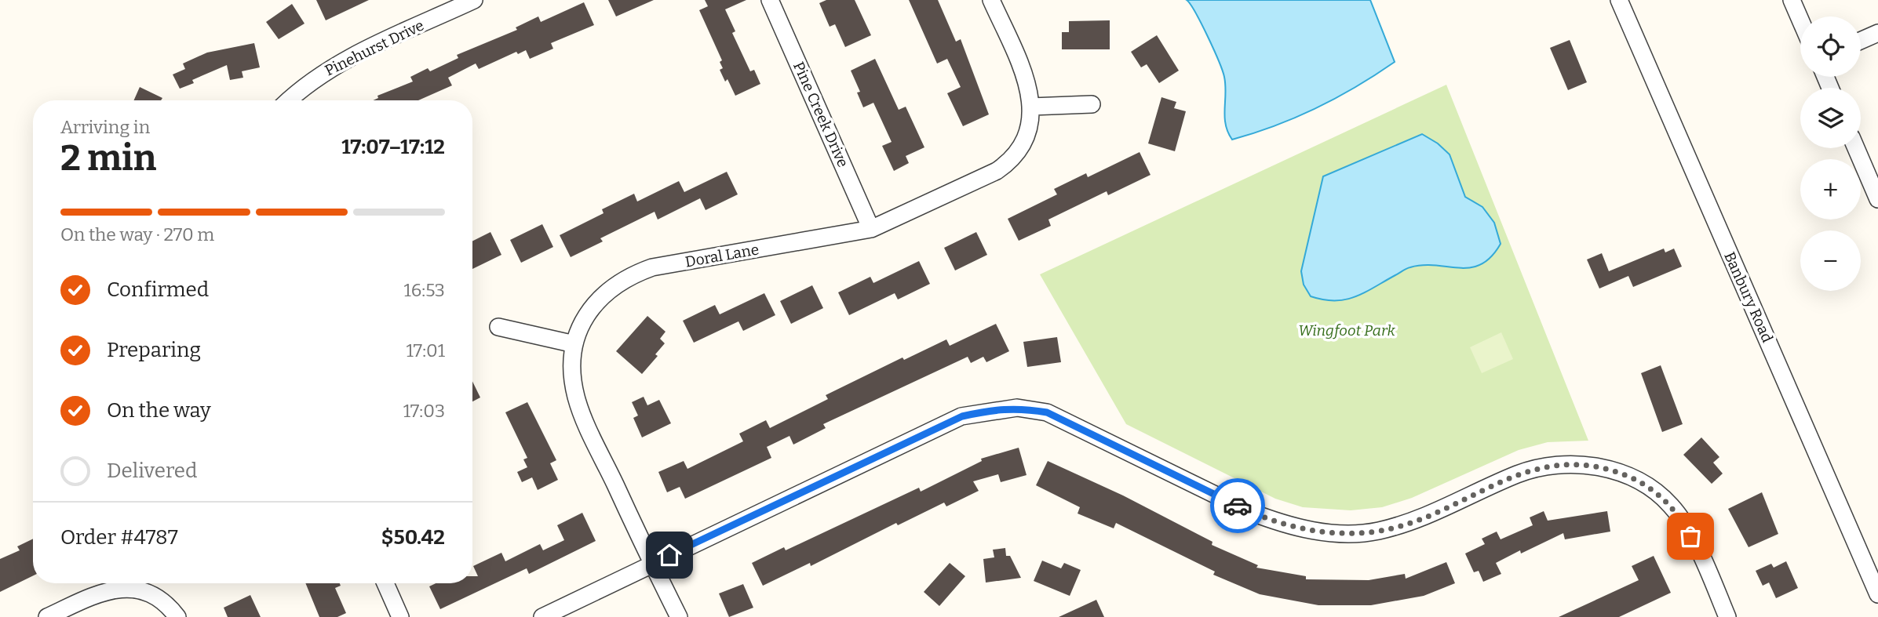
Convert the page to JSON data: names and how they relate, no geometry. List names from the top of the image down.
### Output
{
  "streets": {
    "street": [
      "Pinehurst Drive",
      "Pine Creek Drive",
      "Doral Lane",
      "Banbury Road"
    ]
  },
  "crossings": [
    ["Pine Creek Drive", "Doral Lane"]
  ],
  "parks": ["Wingfoot Park"],
  "page": {
    "map_buttons": ["+", "−"],
    "heading": ["2 min", "Arriving in", "17:07–17:12"],
    "panel": ["Order #4787", "$50.42"],
    "bar": "On the way · 270 m",
    "list": [
      ["Confirmed", "16:53"],
      ["Preparing", "17:01"],
      ["On the way", "17:03"],
      "Delivered"
    ]
  }
}
